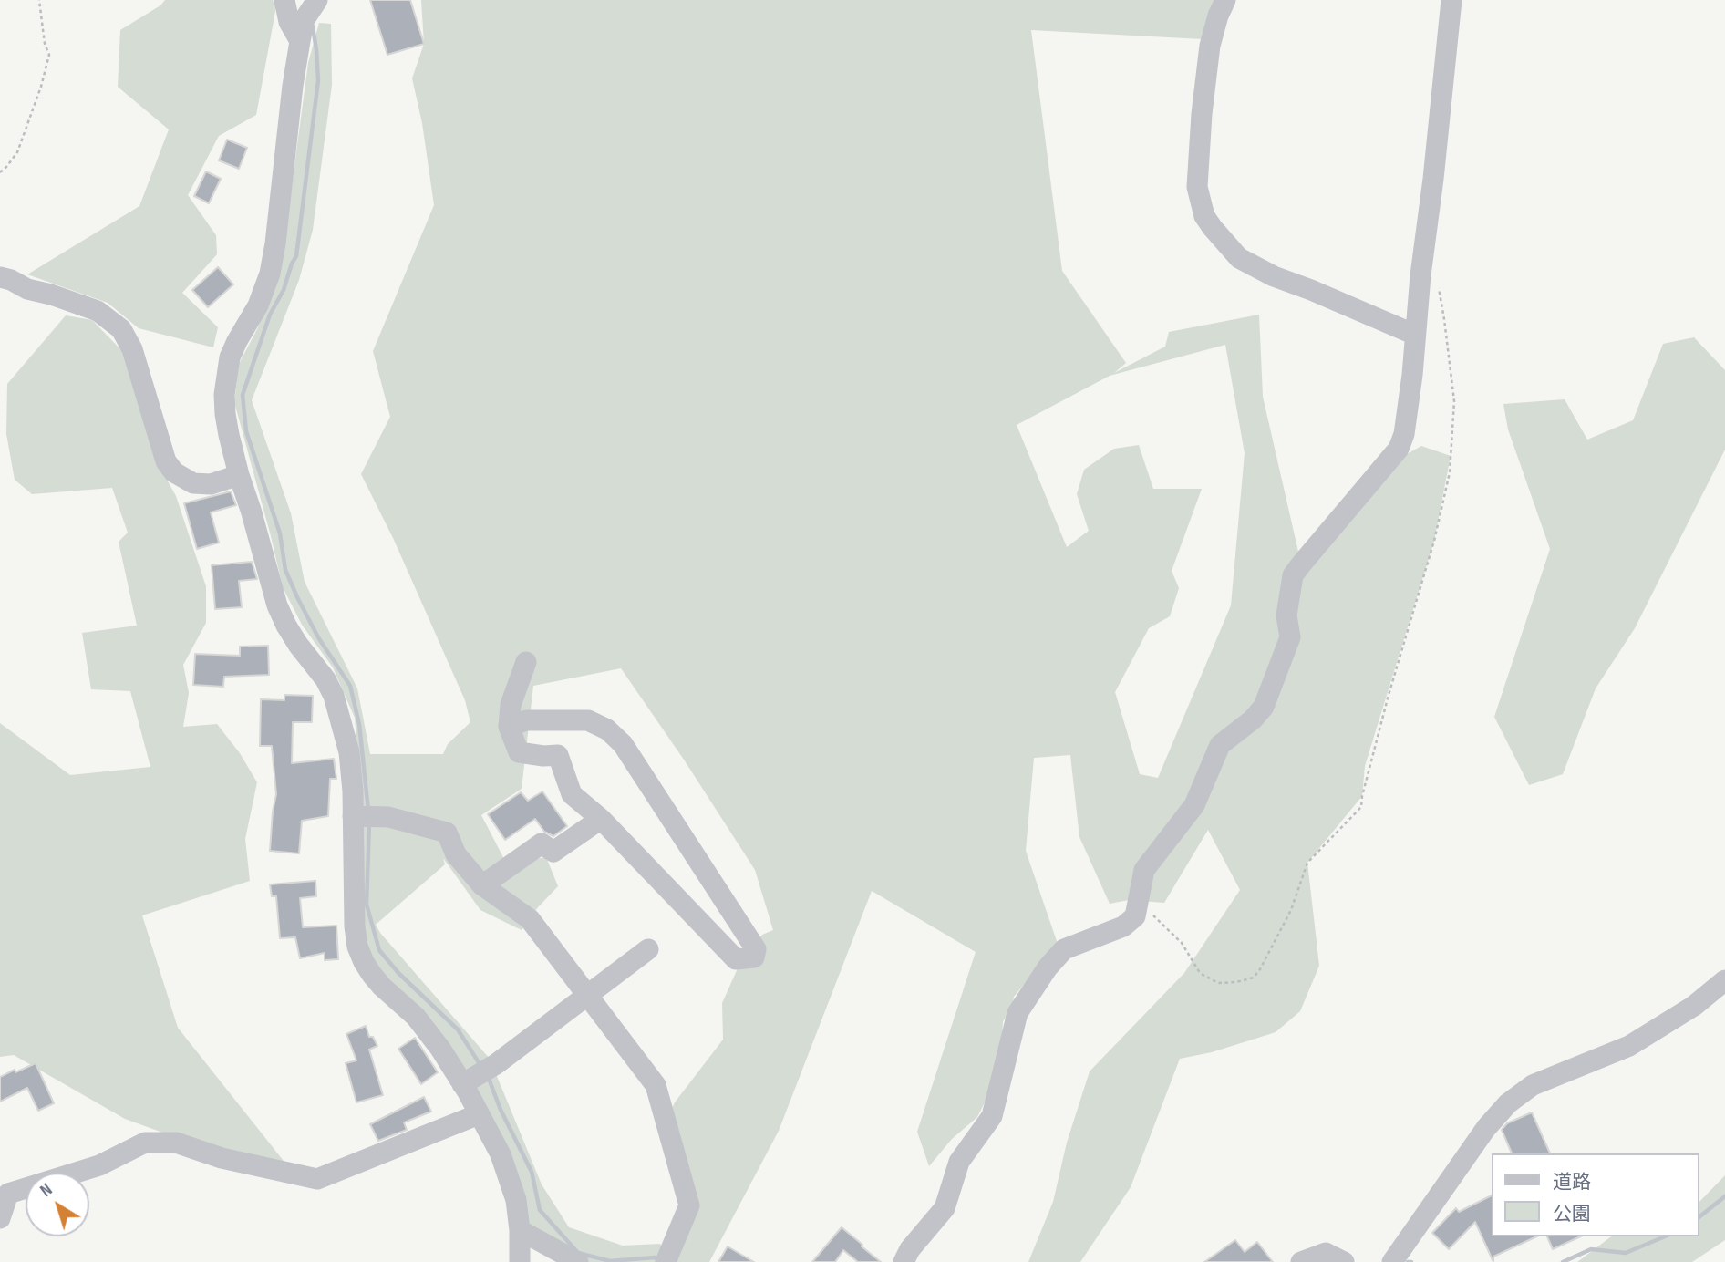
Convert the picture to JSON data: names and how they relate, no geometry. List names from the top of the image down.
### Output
{
  "legend": ["道路", "公園"],
  "north": "top left"
}
